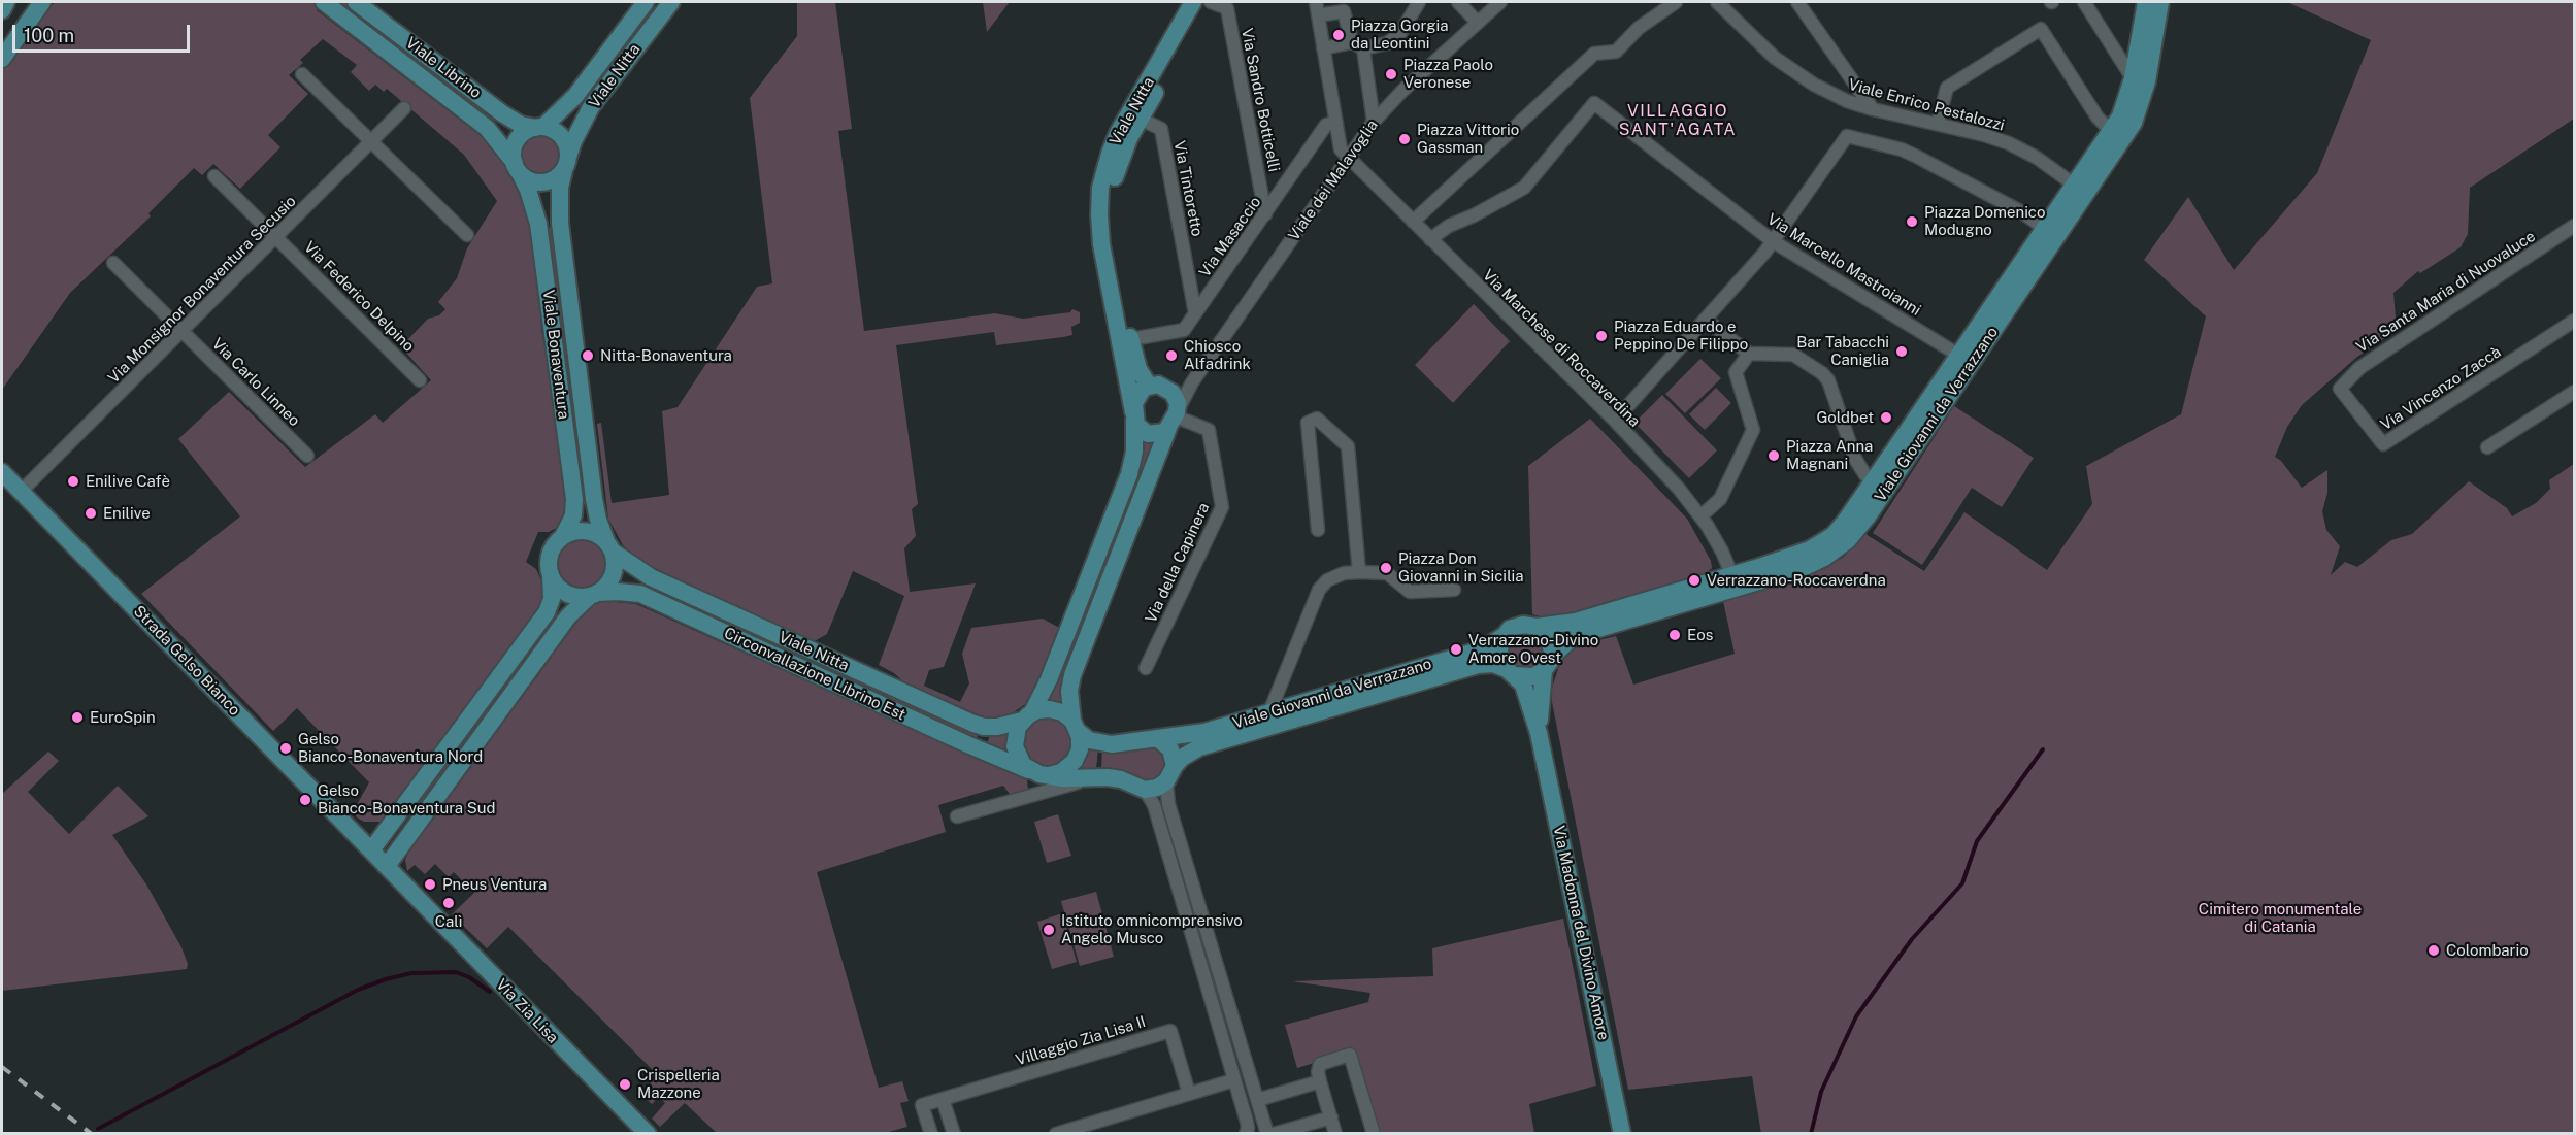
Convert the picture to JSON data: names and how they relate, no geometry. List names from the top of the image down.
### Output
{
  "streets": {
    "main road": [
      "Viale Librino",
      "Viale Nitta",
      "Viale Bonaventura",
      "Viale Giovanni da Verrazzano",
      "Strada Gelso Bianco",
      "Circonvallazione Librino Est",
      "Via Madonna del Divino Amore",
      "Via Zia Lisa"
    ],
    "street": [
      "Via Sandro Botticelli",
      "Viale Enrico Pestalozzi",
      "Viale dei Malavoglia",
      "Via Tintoretto",
      "Via Masaccio",
      "Via Marcello Mastroianni",
      "Via Monsignor Bonaventura Secusio",
      "Via Santa Maria di Nuovaluce",
      "Via Federico Delpino",
      "Via Marchese di Roccaverdina",
      "Via Carlo Linneo",
      "Via Vincenzo Zaccà",
      "Via della Capinera",
      "Villaggio Zia Lisa II"
    ]
  },
  "crossings": [
    ["Viale Librino", "Viale Nitta"],
    ["Viale Librino", "Viale Bonaventura"],
    ["Viale Nitta", "Viale dei Malavoglia"],
    ["Viale Nitta", "Via Tintoretto"],
    ["Viale Nitta", "Viale Bonaventura"],
    ["Viale Nitta", "Viale Giovanni da Verrazzano"],
    ["Viale Nitta", "Via della Capinera"],
    ["Viale Nitta", "Circonvallazione Librino Est"],
    ["Via Sandro Botticelli", "Via Masaccio"],
    ["Viale Enrico Pestalozzi", "Viale Giovanni da Verrazzano"],
    ["Viale dei Malavoglia", "Via Marchese di Roccaverdina"],
    ["Viale dei Malavoglia", "Via della Capinera"],
    ["Via Tintoretto", "Via Masaccio"],
    ["Via Marcello Mastroianni", "Via Marchese di Roccaverdina"],
    ["Via Marcello Mastroianni", "Viale Giovanni da Verrazzano"],
    ["Via Monsignor Bonaventura Secusio", "Via Federico Delpino"],
    ["Via Monsignor Bonaventura Secusio", "Via Carlo Linneo"],
    ["Via Monsignor Bonaventura Secusio", "Strada Gelso Bianco"],
    ["Via Santa Maria di Nuovaluce", "Via Vincenzo Zaccà"],
    ["Via Marchese di Roccaverdina", "Viale Giovanni da Verrazzano"],
    ["Viale Bonaventura", "Circonvallazione Librino Est"],
    ["Viale Giovanni da Verrazzano", "Circonvallazione Librino Est"],
    ["Strada Gelso Bianco", "Via Zia Lisa"]
  ],
  "districts": ["VILLAGGIO SANT'AGATA"],
  "parks": ["Cimitero monumentale di Catania"],
  "places": [
    "Piazza Gorgia da Leontini",
    "Piazza Paolo Veronese",
    "Piazza Vittorio Gassman",
    "Piazza Domenico Modugno",
    "Piazza Eduardo e Peppino De Filippo",
    "Bar Tabacchi Caniglia",
    "Nitta-Bonaventura",
    "Chiosco Alfadrink",
    "Goldbet",
    "Piazza Anna Magnani",
    "Enilive Cafè",
    "Enilive",
    "Piazza Don Giovanni in Sicilia",
    "Verrazzano-Roccaverdna",
    "Eos",
    "Verrazzano-Divino Amore Ovest",
    "EuroSpin",
    "Gelso Bianco-Bonaventura Nord",
    "Gelso Bianco-Bonaventura Sud",
    "Pneus Ventura",
    "Calì",
    "Istituto omnicomprensivo Angelo Musco",
    "Colombario",
    "Crispelleria Mazzone"
  ],
  "scale_bar": "100 m"
}
